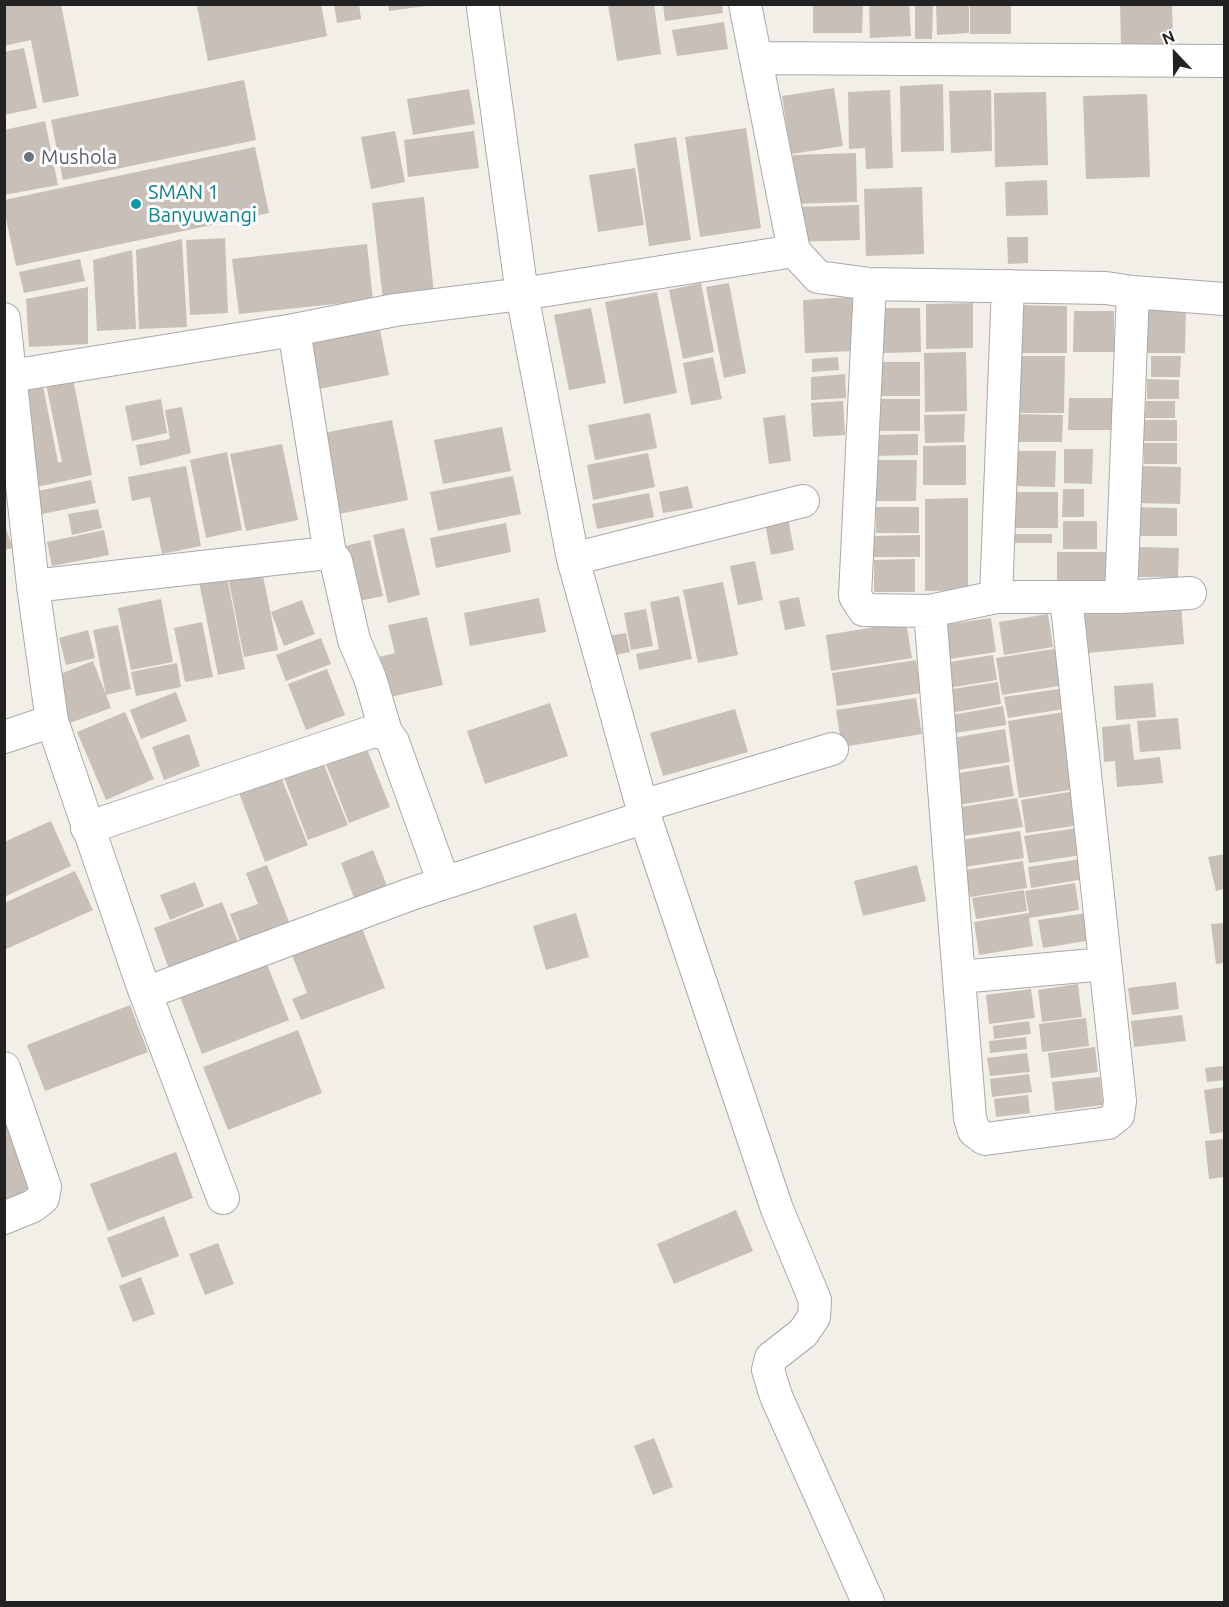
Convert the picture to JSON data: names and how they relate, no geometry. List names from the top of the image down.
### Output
{
  "places": ["Mushola", "SMAN 1 Banyuwangi"],
  "north": "top"
}
